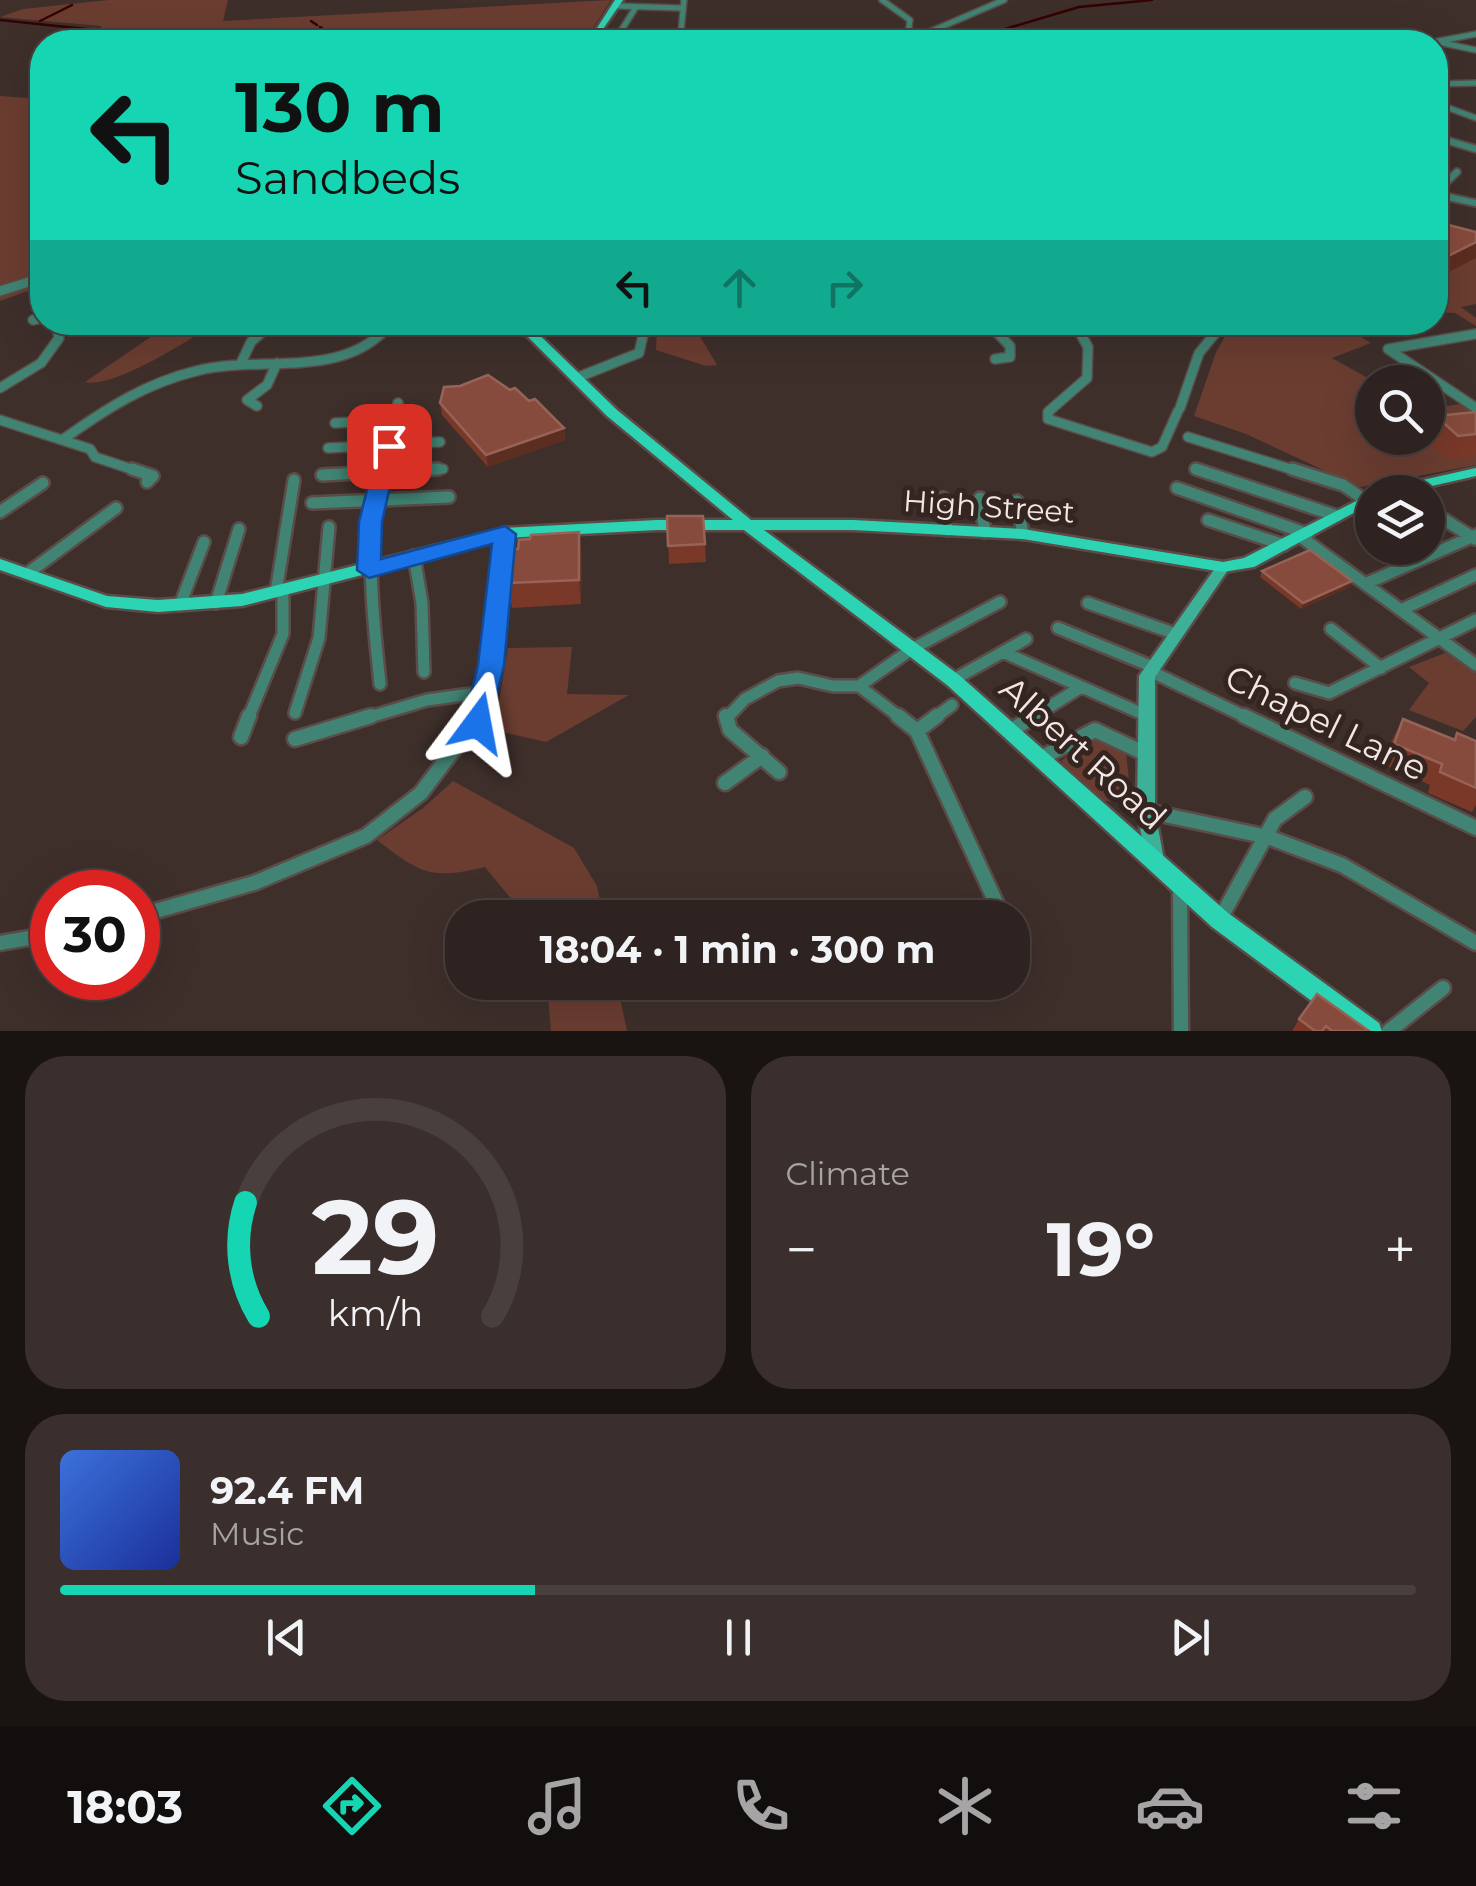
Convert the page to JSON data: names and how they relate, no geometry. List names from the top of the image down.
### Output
{
  "streets": {
    "main road": ["High Street", "Albert Road"],
    "street": ["Chapel Lane"]
  },
  "crossings": [
    ["High Street", "Albert Road"]
  ],
  "page": {
    "turn": ["130 m", "Sandbeds"],
    "limit": "30",
    "trip": "18:04 · 1 min · 300 m",
    "tile": "Climate",
    "heat": ["−", "19°", "+"],
    "song": ["92.4 FM", "Music"],
    "tabs": "18:03",
    "gauge": ["29", "km/h"]
  }
}
